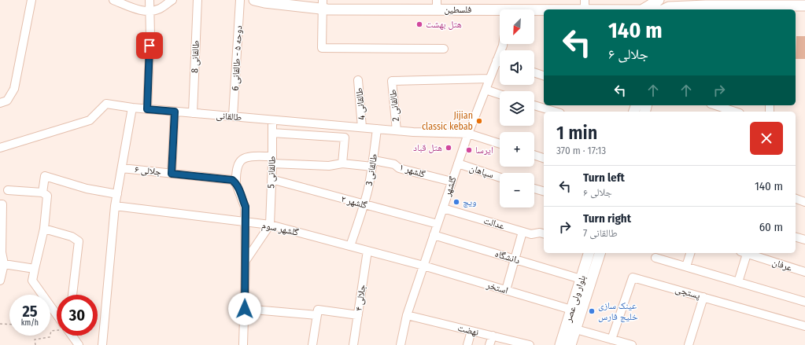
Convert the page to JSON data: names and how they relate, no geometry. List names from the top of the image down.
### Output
{
  "streets": {
    "main road": ["فلسطین", "بلوار ولی عصر"],
    "street": [
      "طالقانی 8",
      "دوحه ۵ - طالقانی 6",
      "طالقانی 4",
      "طالقانی 2",
      "طالقانی",
      "طالقانی 3",
      "جلالی ۶",
      "گلشهر ۱",
      "سپاهان",
      "طالقانی 5",
      "گلشهر",
      "گلشهر ۲",
      "عدالت",
      "گلشهر سوم",
      "دانشگاه",
      "عرفان",
      "استخر",
      "پستچی",
      "جلالی ۴",
      "نهضت"
    ]
  },
  "crossings": [
    ["طالقانی 8", "طالقانی"],
    ["دوحه ۵ - طالقانی 6", "طالقانی"],
    ["طالقانی 4", "طالقانی"],
    ["طالقانی 2", "طالقانی"],
    ["طالقانی 2", "گلشهر"],
    ["طالقانی", "طالقانی 3"],
    ["طالقانی", "طالقانی 5"],
    ["طالقانی", "گلشهر"],
    ["طالقانی 3", "گلشهر ۱"],
    ["طالقانی 3", "گلشهر ۲"],
    ["طالقانی 3", "گلشهر سوم"],
    ["جلالی ۶", "گلشهر ۱"],
    ["گلشهر ۱", "طالقانی 5"],
    ["گلشهر ۱", "گلشهر"],
    ["سپاهان", "گلشهر"],
    ["طالقانی 5", "گلشهر ۲"],
    ["طالقانی 5", "گلشهر سوم"],
    ["گلشهر", "گلشهر ۲"],
    ["گلشهر", "عدالت"],
    ["گلشهر", "گلشهر سوم"],
    ["گلشهر", "دانشگاه"],
    ["گلشهر", "استخر"],
    ["گلشهر", "نهضت"],
    ["گلشهر سوم", "استخر"],
    ["گلشهر سوم", "جلالی ۴"],
    ["دانشگاه", "بلوار ولی عصر"],
    ["استخر", "بلوار ولی عصر"]
  ],
  "places": [
    "هتل بهشت",
    "Jijian classic kebab",
    "هتل قباد",
    "ایرسا",
    "ویچ",
    "عینک سازی خلیج فارس"
  ],
  "north": "bottom left",
  "page": {
    "map_buttons": ["+", "−"],
    "turn": ["140 m", "جلالی ۶"],
    "heading": ["1 min", "370 m · 17:13"],
    "list": [
      {
        "name": "Turn left",
        "note": "جلالی ۶",
        "value": "140 m"
      },
      {
        "name": "Turn right",
        "note": "طالقانی 7",
        "value": "60 m"
      }
    ],
    "speed": "25 km/h",
    "limit": "30"
  }
}
